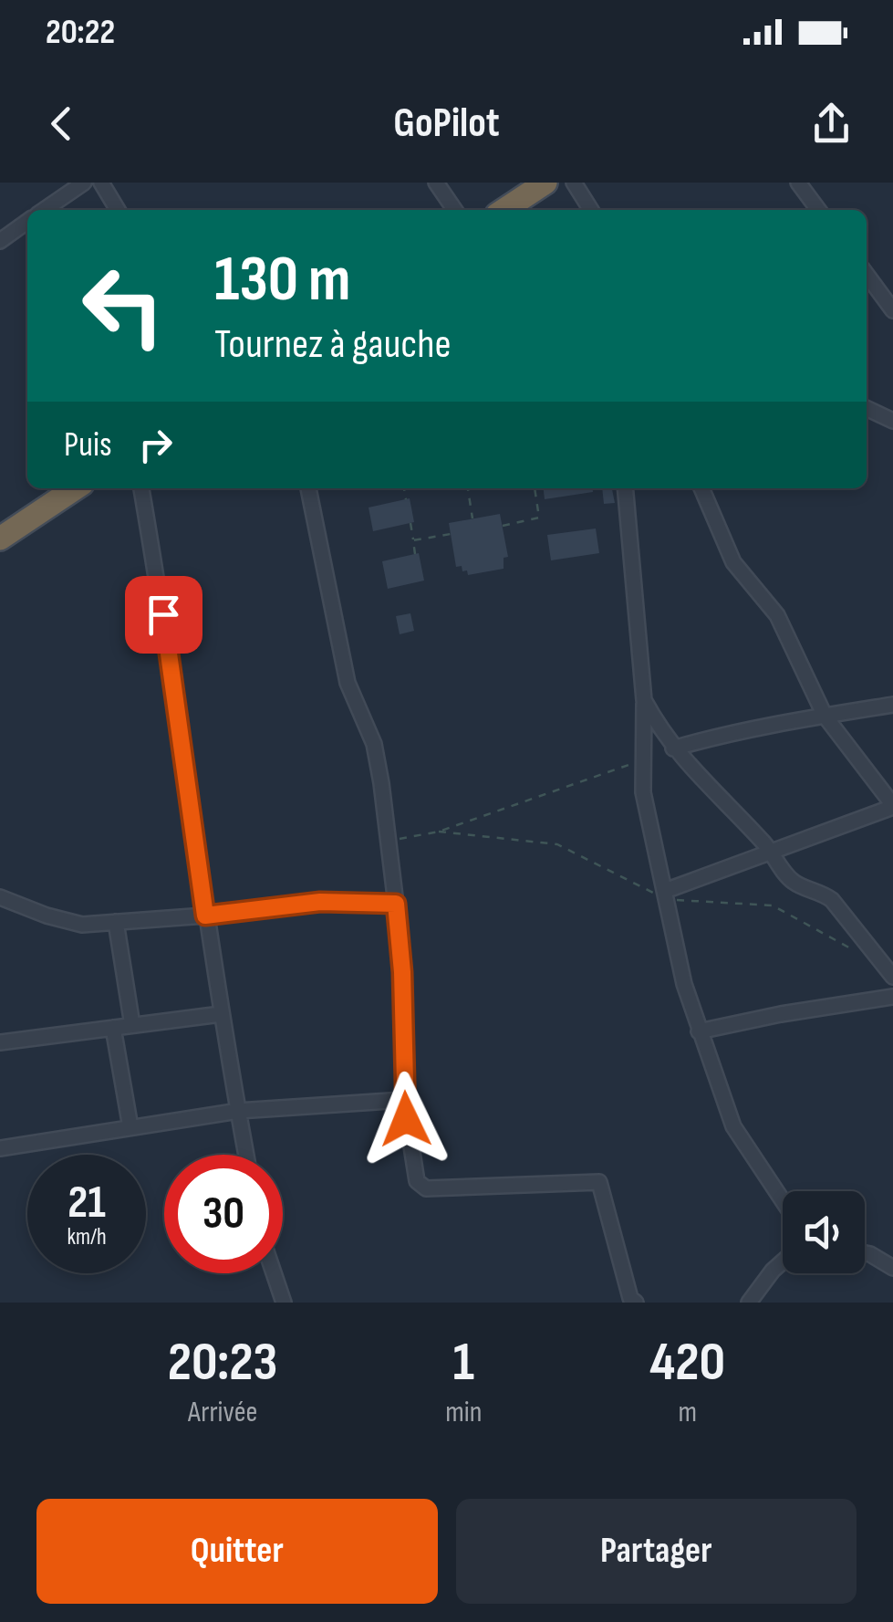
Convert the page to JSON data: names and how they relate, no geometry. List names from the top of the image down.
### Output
{
  "page": {
    "status": "20:22",
    "header": "GoPilot",
    "turn": ["130 m", "Tournez à gauche"],
    "then": "Puis",
    "speed": "21 km/h",
    "limit": "30",
    "eta": [
      "20:23",
      "Arrivée",
      "1",
      "min",
      "420",
      "m"
    ],
    "buttons": ["Quitter", "Partager"]
  }
}
